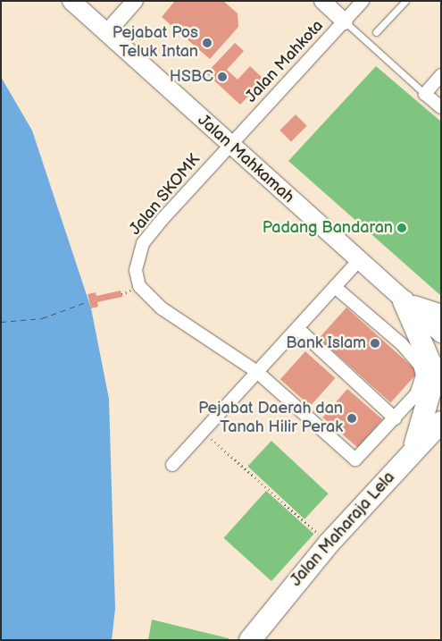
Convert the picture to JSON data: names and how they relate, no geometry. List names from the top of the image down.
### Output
{
  "streets": {
    "highway": ["Jalan Maharaja Lela"],
    "main road": ["Jalan Mahkamah"],
    "street": ["Jalan Mahkota", "Jalan SKOMK"]
  },
  "crossings": [
    ["Jalan Mahkota", "Jalan Mahkamah"],
    ["Jalan Mahkota", "Jalan SKOMK"],
    ["Jalan Mahkamah", "Jalan SKOMK"]
  ],
  "places": [
    "Pejabat Pos Teluk Intan",
    "HSBC",
    "Padang Bandaran",
    "Bank Islam",
    "Pejabat Daerah dan Tanah Hilir Perak"
  ]
}
